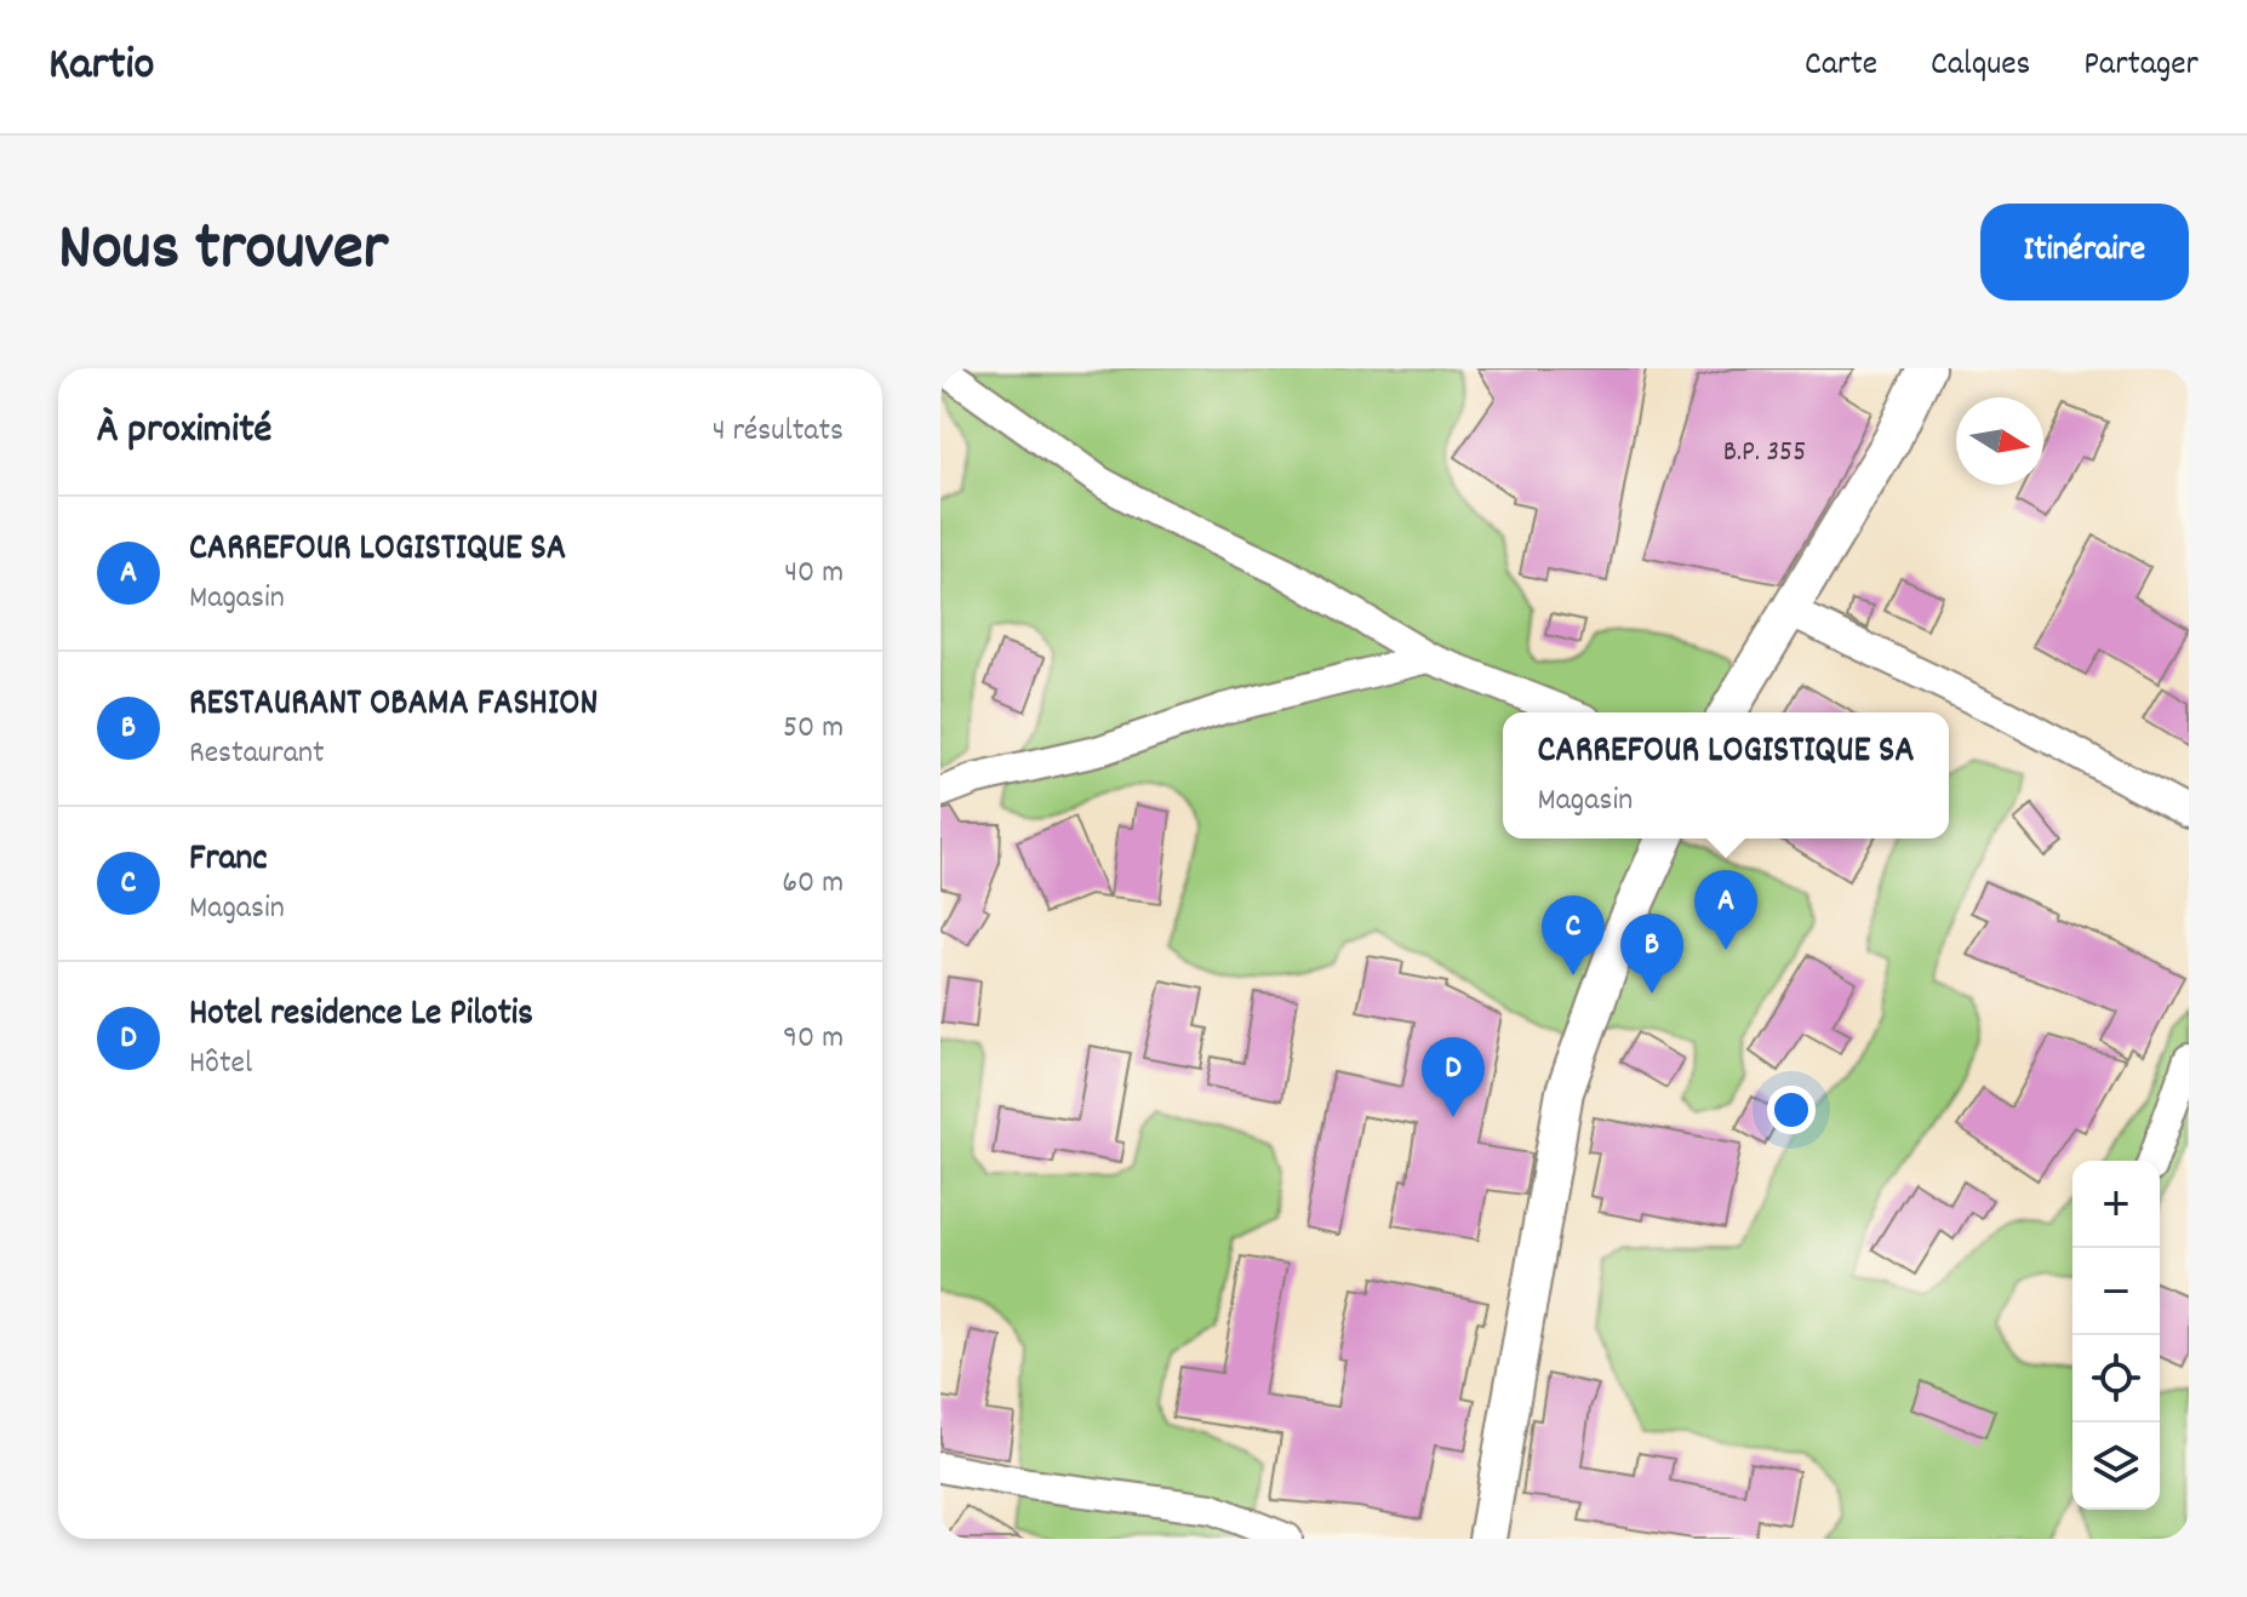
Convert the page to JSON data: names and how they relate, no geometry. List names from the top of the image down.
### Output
{
  "house_numbers": ["B.P. 355"],
  "north": "right",
  "page": {
    "header": "Kartio",
    "nav": ["Carte", "Calques", "Partager"],
    "title": "Nous trouver",
    "buttons": "Itinéraire",
    "heading": ["À proximité", "4 résultats"],
    "list": [
      {
        "mark": "A",
        "name": "CARREFOUR LOGISTIQUE SA",
        "note": "Magasin",
        "value": "40 m"
      },
      {
        "mark": "B",
        "name": "RESTAURANT OBAMA FASHION",
        "note": "Restaurant",
        "value": "50 m"
      },
      {
        "mark": "C",
        "name": "Franc",
        "note": "Magasin",
        "value": "60 m"
      },
      {
        "mark": "D",
        "name": "Hotel residence Le Pilotis",
        "note": "Hôtel",
        "value": "90 m"
      }
    ],
    "popup": ["CARREFOUR LOGISTIQUE SA", "Magasin"],
    "pins": [
      "A",
      "C",
      "B",
      "D"
    ],
    "map_buttons": ["+", "−"]
  }
}
